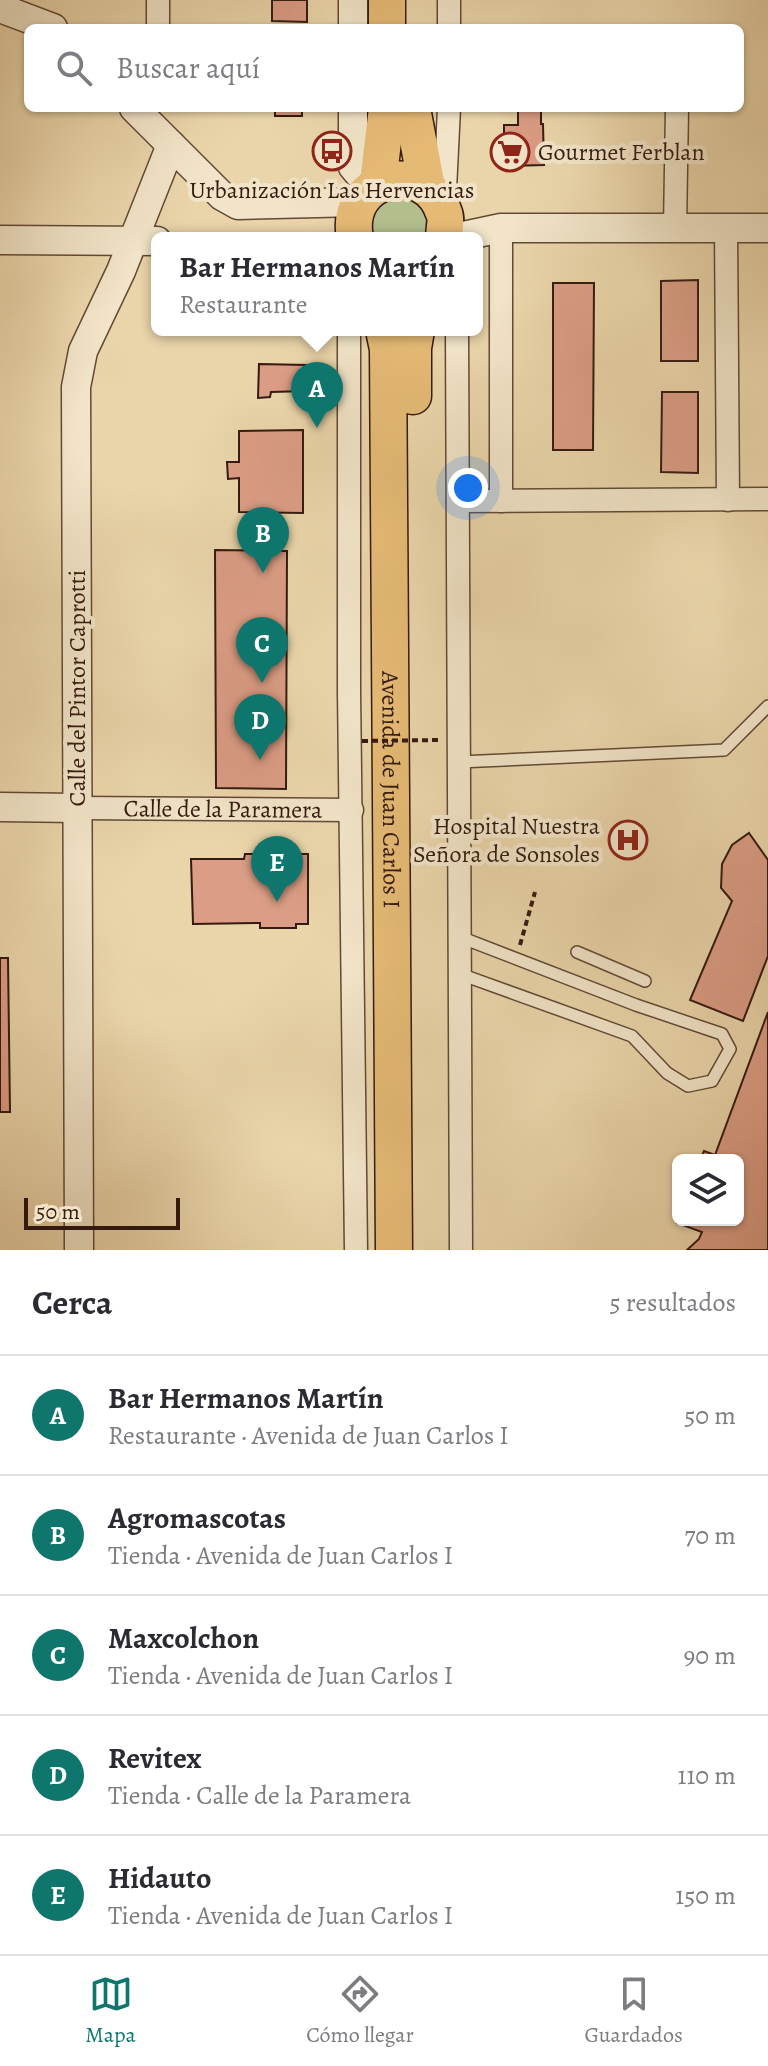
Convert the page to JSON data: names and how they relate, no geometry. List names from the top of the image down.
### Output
{
  "streets": {
    "highway": ["Avenida de Juan Carlos I"],
    "street": ["Calle del Pintor Caprotti", "Calle de la Paramera"]
  },
  "crossings": [
    ["Calle del Pintor Caprotti", "Calle de la Paramera"],
    ["Avenida de Juan Carlos I", "Calle de la Paramera"]
  ],
  "places": {
    "bus stop": ["Urbanización Las Hervencias"],
    "supermarket": ["Gourmet Ferblan"],
    "hospital": ["Hospital Nuestra Señora de Sonsoles"]
  },
  "scale_bar": "50 m",
  "page": {
    "search": "Buscar aquí",
    "popup": ["Bar Hermanos Martín", "Restaurante"],
    "pins": [
      "A",
      "B",
      "C",
      "D",
      "E"
    ],
    "scale": "50 m",
    "heading": ["Cerca", "5 resultados"],
    "list": [
      {
        "mark": "A",
        "name": "Bar Hermanos Martín",
        "note": "Restaurante · Avenida de Juan Carlos I",
        "value": "50 m"
      },
      {
        "mark": "B",
        "name": "Agromascotas",
        "note": "Tienda · Avenida de Juan Carlos I",
        "value": "70 m"
      },
      {
        "mark": "C",
        "name": "Maxcolchon",
        "note": "Tienda · Avenida de Juan Carlos I",
        "value": "90 m"
      },
      {
        "mark": "D",
        "name": "Revitex",
        "note": "Tienda · Calle de la Paramera",
        "value": "110 m"
      },
      {
        "mark": "E",
        "name": "Hidauto",
        "note": "Tienda · Avenida de Juan Carlos I",
        "value": "150 m"
      }
    ],
    "nav": ["Mapa", "Cómo llegar", "Guardados"]
  }
}
